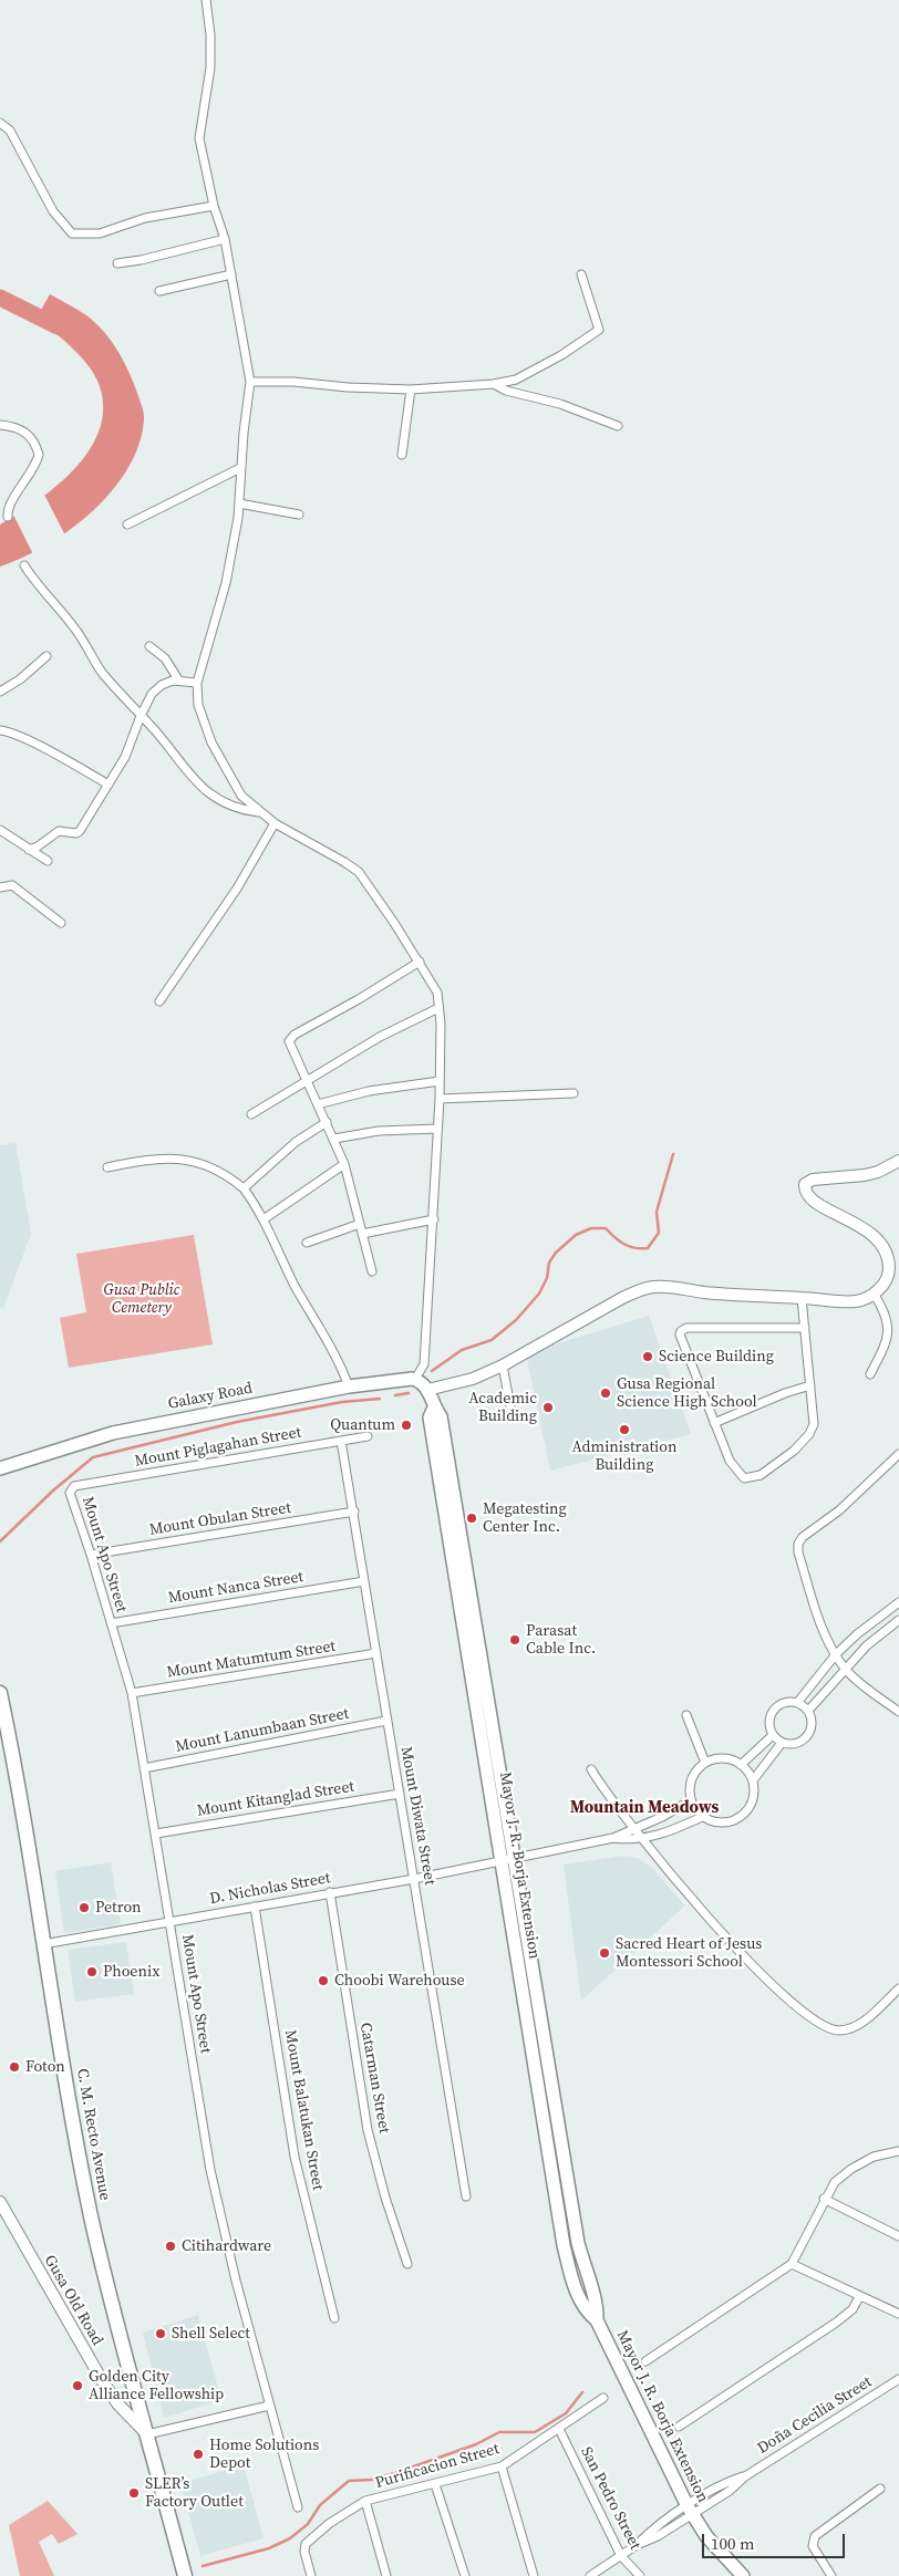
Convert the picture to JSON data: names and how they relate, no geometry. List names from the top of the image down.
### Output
{
  "streets": {
    "highway": ["C. M. Recto Avenue"],
    "main road": ["Galaxy Road", "Mayor J. R. Borja Extension", "Gusa Old Road"],
    "street": [
      "Mount Piglagahan Street",
      "Mount Obulan Street",
      "Mount Apo Street",
      "Mount Nanca Street",
      "Mount Matumtum Street",
      "Mount Lanumbaan Street",
      "Mount Kitanglad Street",
      "Mount Diwata Street",
      "D. Nicholas Street",
      "Catarman Street",
      "Mount Balatukan Street",
      "Doña Cecilia Street",
      "Purificacion Street",
      "San Pedro Street"
    ]
  },
  "crossings": [
    ["Mount Piglagahan Street", "Mount Apo Street"],
    ["Mount Piglagahan Street", "Mount Diwata Street"],
    ["Mount Obulan Street", "Mount Apo Street"],
    ["Mount Obulan Street", "Mount Diwata Street"],
    ["Mount Apo Street", "Mount Nanca Street"],
    ["Mount Apo Street", "Mount Matumtum Street"],
    ["Mount Apo Street", "Mount Lanumbaan Street"],
    ["Mount Apo Street", "Mount Kitanglad Street"],
    ["Mount Apo Street", "D. Nicholas Street"],
    ["Mount Nanca Street", "Mount Diwata Street"],
    ["Mount Matumtum Street", "Mount Diwata Street"],
    ["Mount Lanumbaan Street", "Mount Diwata Street"],
    ["Mount Kitanglad Street", "Mount Diwata Street"],
    ["Mount Diwata Street", "D. Nicholas Street"],
    ["Mayor J. R. Borja Extension", "D. Nicholas Street"],
    ["Mayor J. R. Borja Extension", "Doña Cecilia Street"],
    ["D. Nicholas Street", "Catarman Street"],
    ["D. Nicholas Street", "Mount Balatukan Street"],
    ["D. Nicholas Street", "C. M. Recto Avenue"],
    ["C. M. Recto Avenue", "Gusa Old Road"],
    ["Doña Cecilia Street", "San Pedro Street"],
    ["Purificacion Street", "San Pedro Street"]
  ],
  "districts": ["Mountain Meadows"],
  "parks": ["Gusa Public Cemetery"],
  "places": [
    "Science Building",
    "Gusa Regional Science High School",
    "Academic Building",
    "Quantum",
    "Administration Building",
    "Megatesting Center Inc.",
    "Parasat Cable Inc.",
    "Petron",
    "Sacred Heart of Jesus Montessori School",
    "Phoenix",
    "Choobi Warehouse",
    "Foton",
    "Citihardware",
    "Shell Select",
    "Golden City Alliance Fellowship",
    "Home Solutions Depot",
    "SLER’s Factory Outlet"
  ],
  "scale_bar": "100 m"
}
